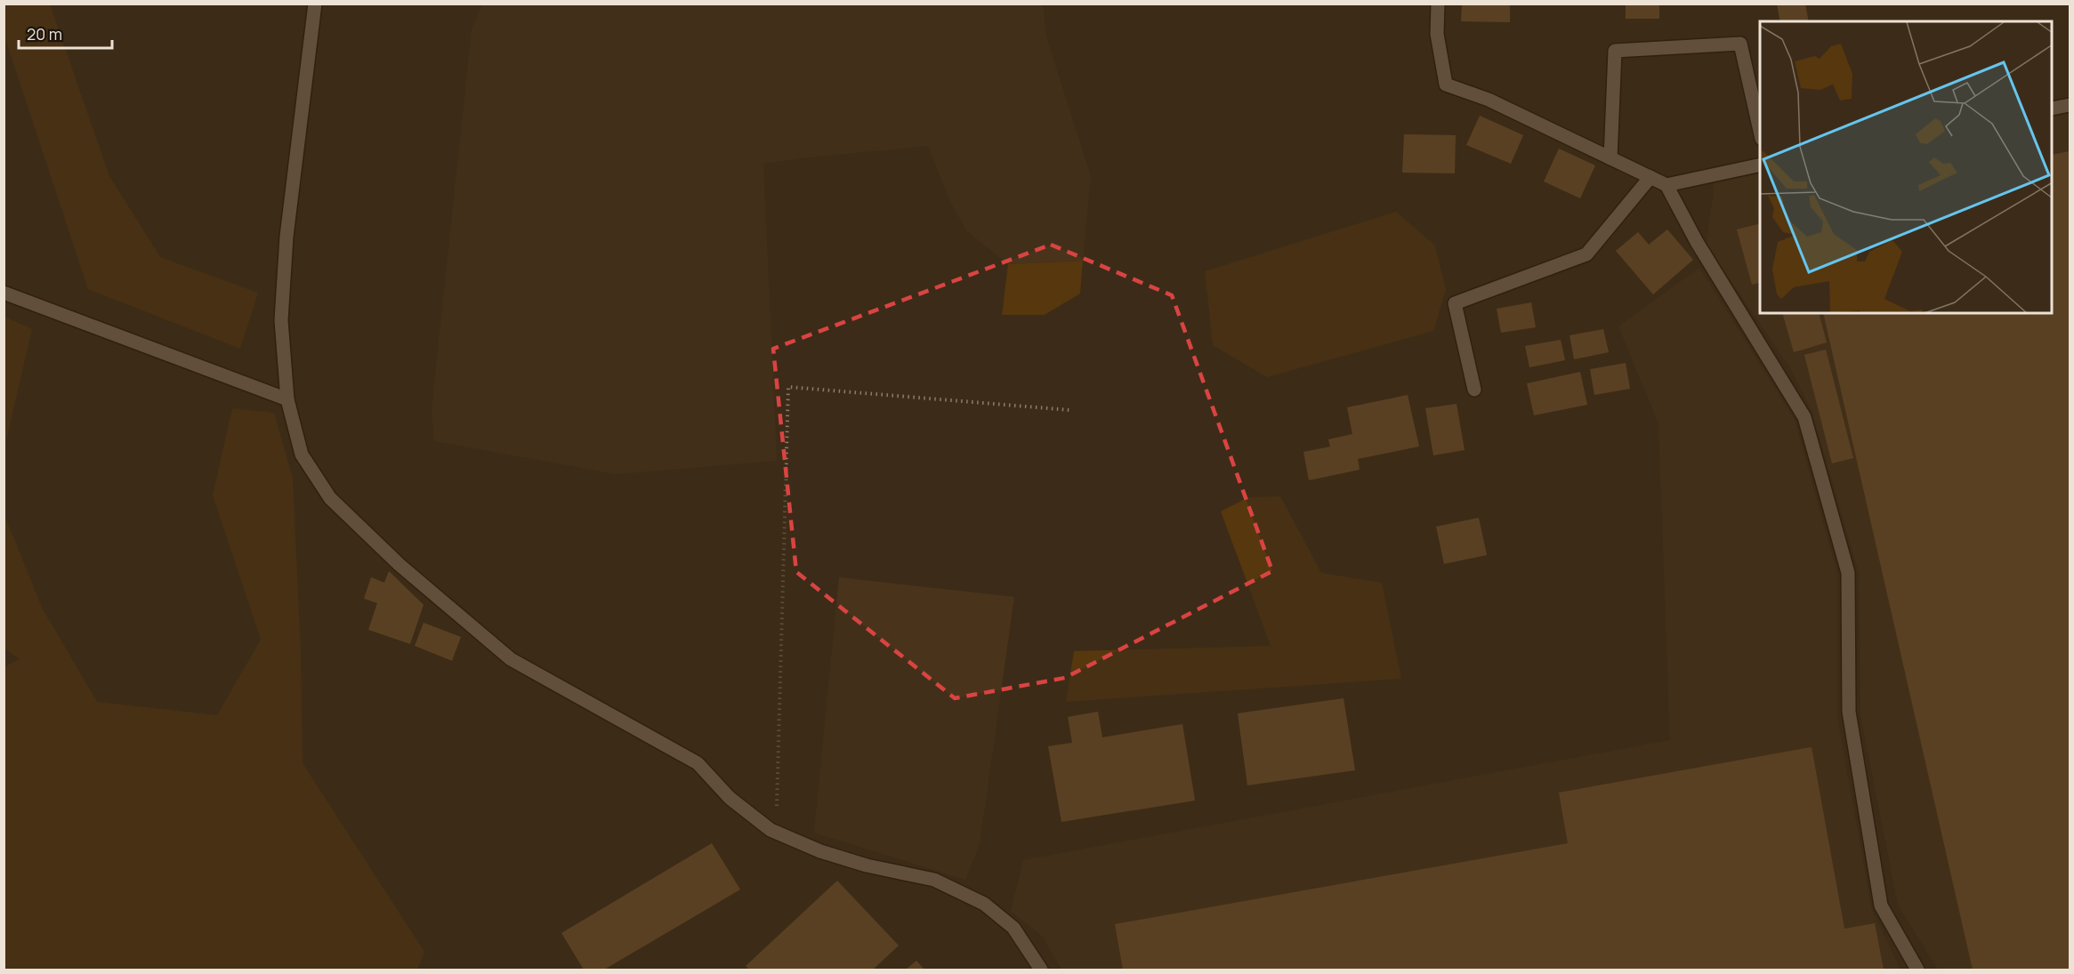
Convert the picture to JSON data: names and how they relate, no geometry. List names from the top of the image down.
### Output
{
  "scale_bar": "20 m"
}
